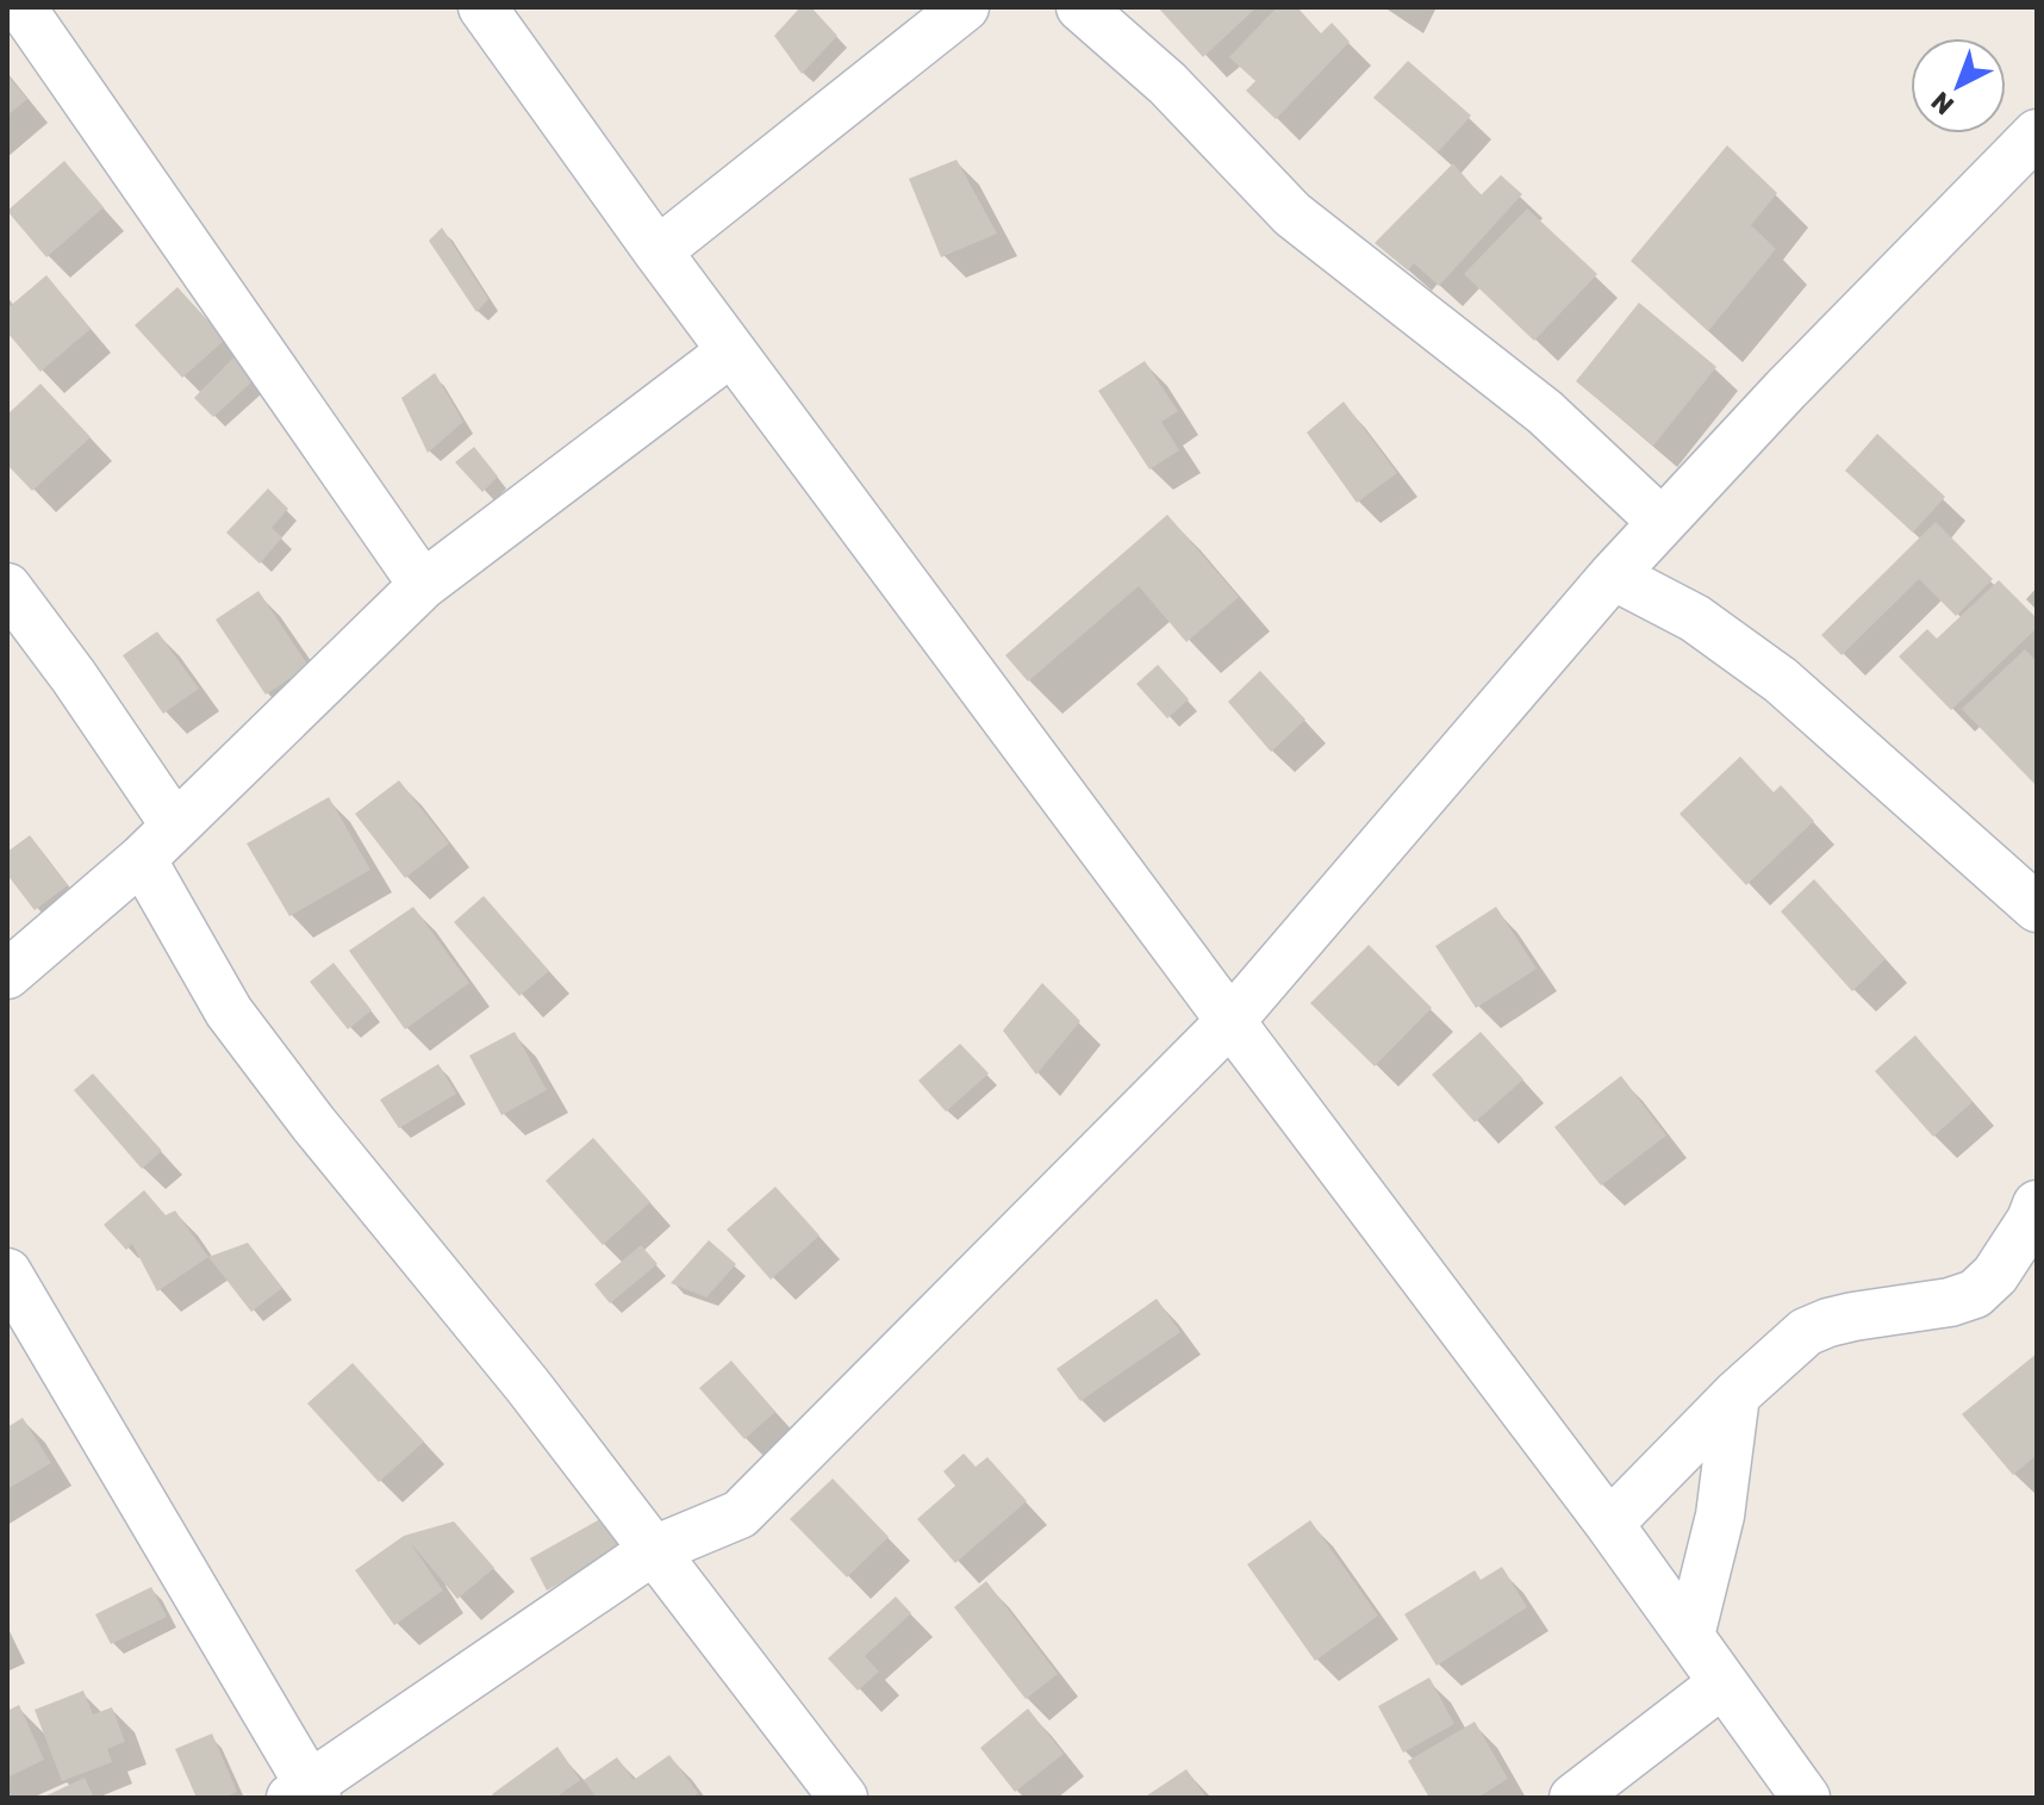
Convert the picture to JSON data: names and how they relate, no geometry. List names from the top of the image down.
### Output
{
  "north": "bottom left"
}
